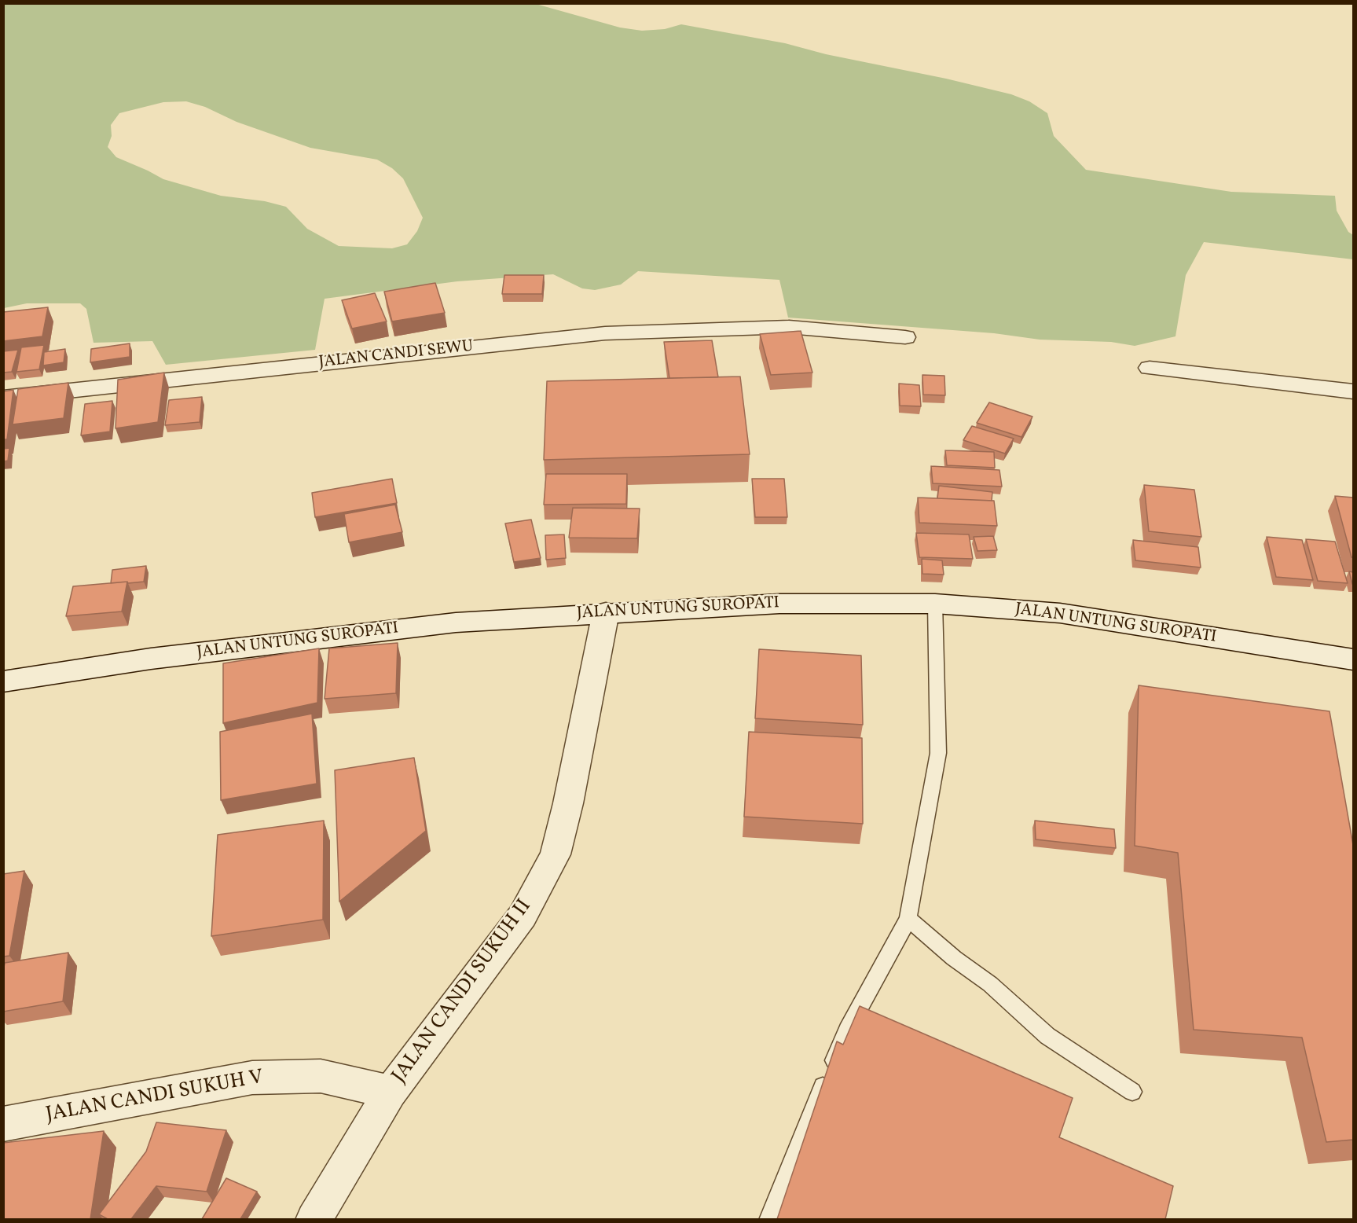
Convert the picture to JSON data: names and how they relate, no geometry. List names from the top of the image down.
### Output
{
  "streets": {
    "street": [
      "JALAN CANDI SEWU",
      "JALAN UNTUNG SUROPATI",
      "JALAN CANDI SUKUH II",
      "JALAN CANDI SUKUH V"
    ]
  },
  "crossings": [
    ["JALAN UNTUNG SUROPATI", "JALAN CANDI SUKUH II"],
    ["JALAN CANDI SUKUH II", "JALAN CANDI SUKUH V"]
  ]
}
